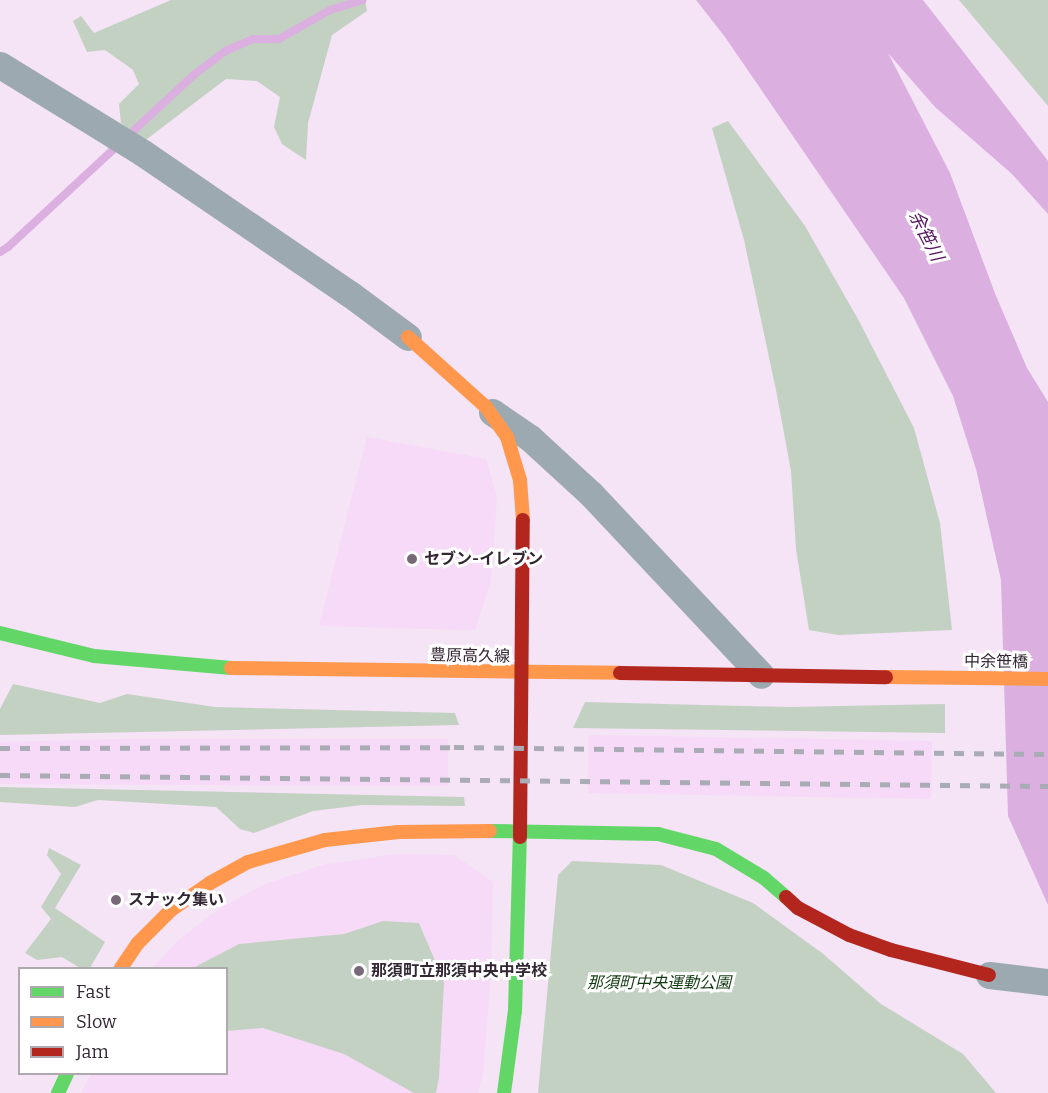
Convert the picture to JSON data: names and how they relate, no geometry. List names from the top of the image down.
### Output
{
  "streets": {
    "street": ["豊原高久線", "中余笹橋"]
  },
  "crossings": [
    ["豊原高久線", "中余笹橋"]
  ],
  "water": ["余笹川"],
  "parks": ["那須町中央運動公園"],
  "places": ["セブン-イレブン", "スナック集い", "那須町立那須中央中学校"],
  "legend": ["Fast", "Slow", "Jam"]
}
